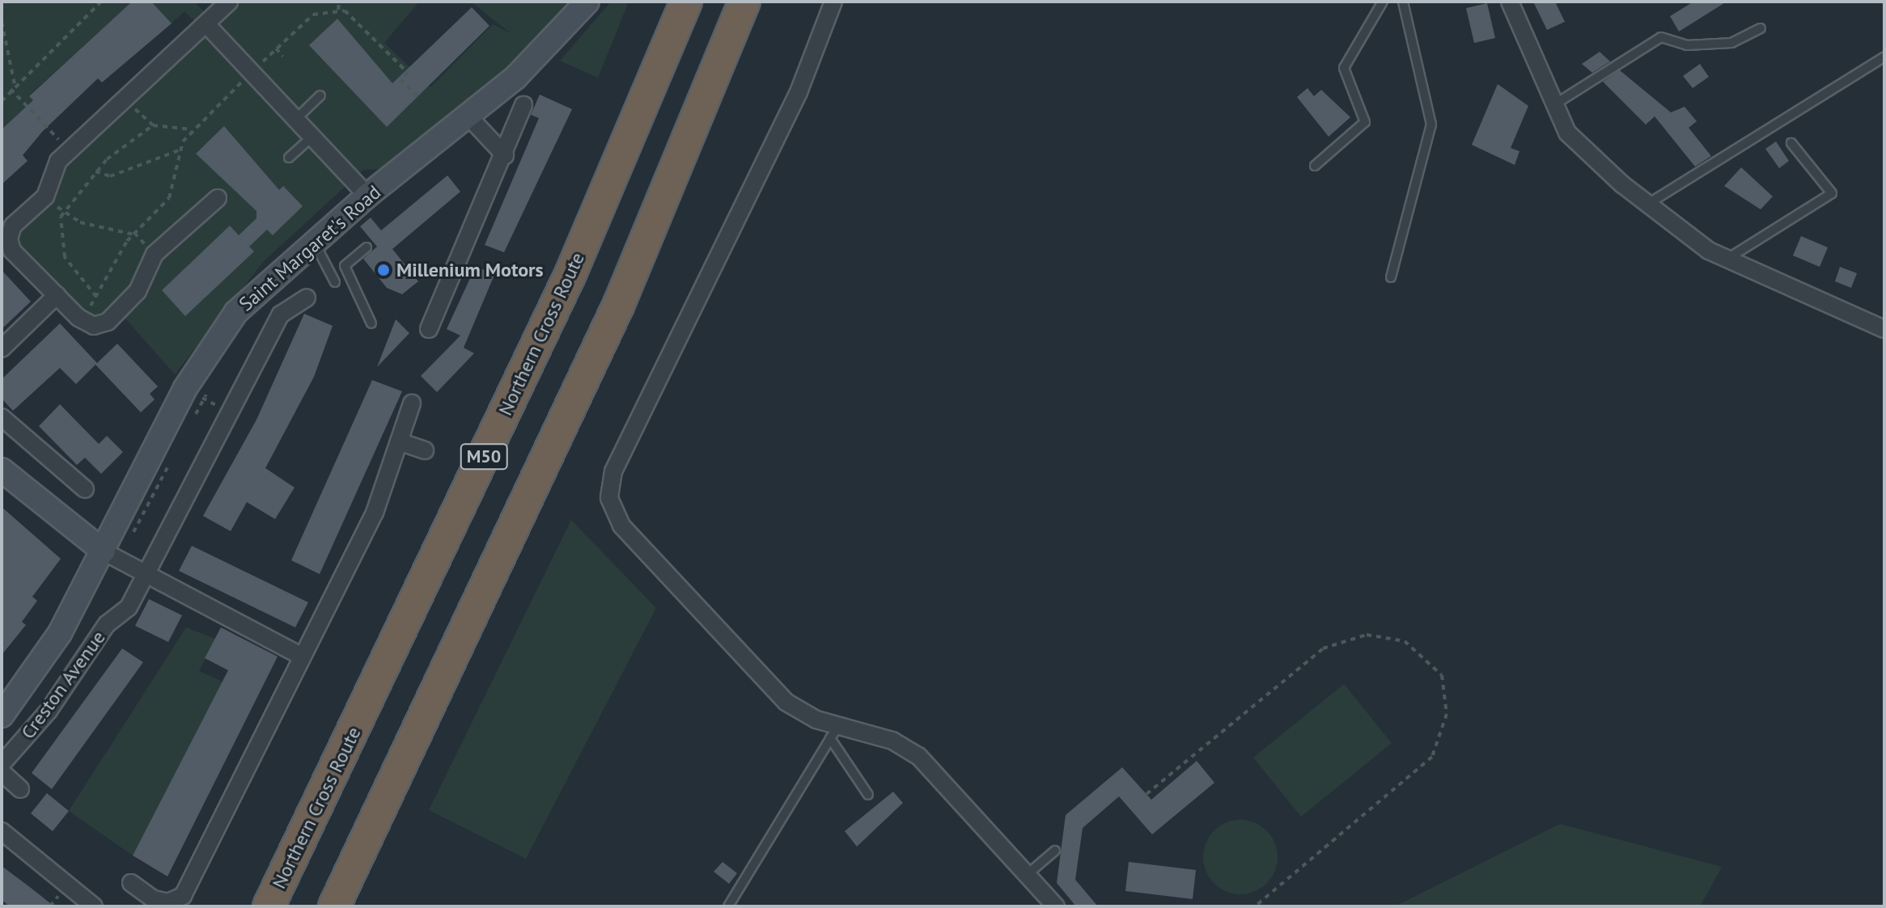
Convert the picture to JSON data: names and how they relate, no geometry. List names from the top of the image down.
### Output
{
  "streets": {
    "highway": ["Northern Cross Route", "M50"],
    "main road": ["Saint Margaret's Road"],
    "street": ["Creston Avenue"]
  },
  "places": ["Millenium Motors"]
}
